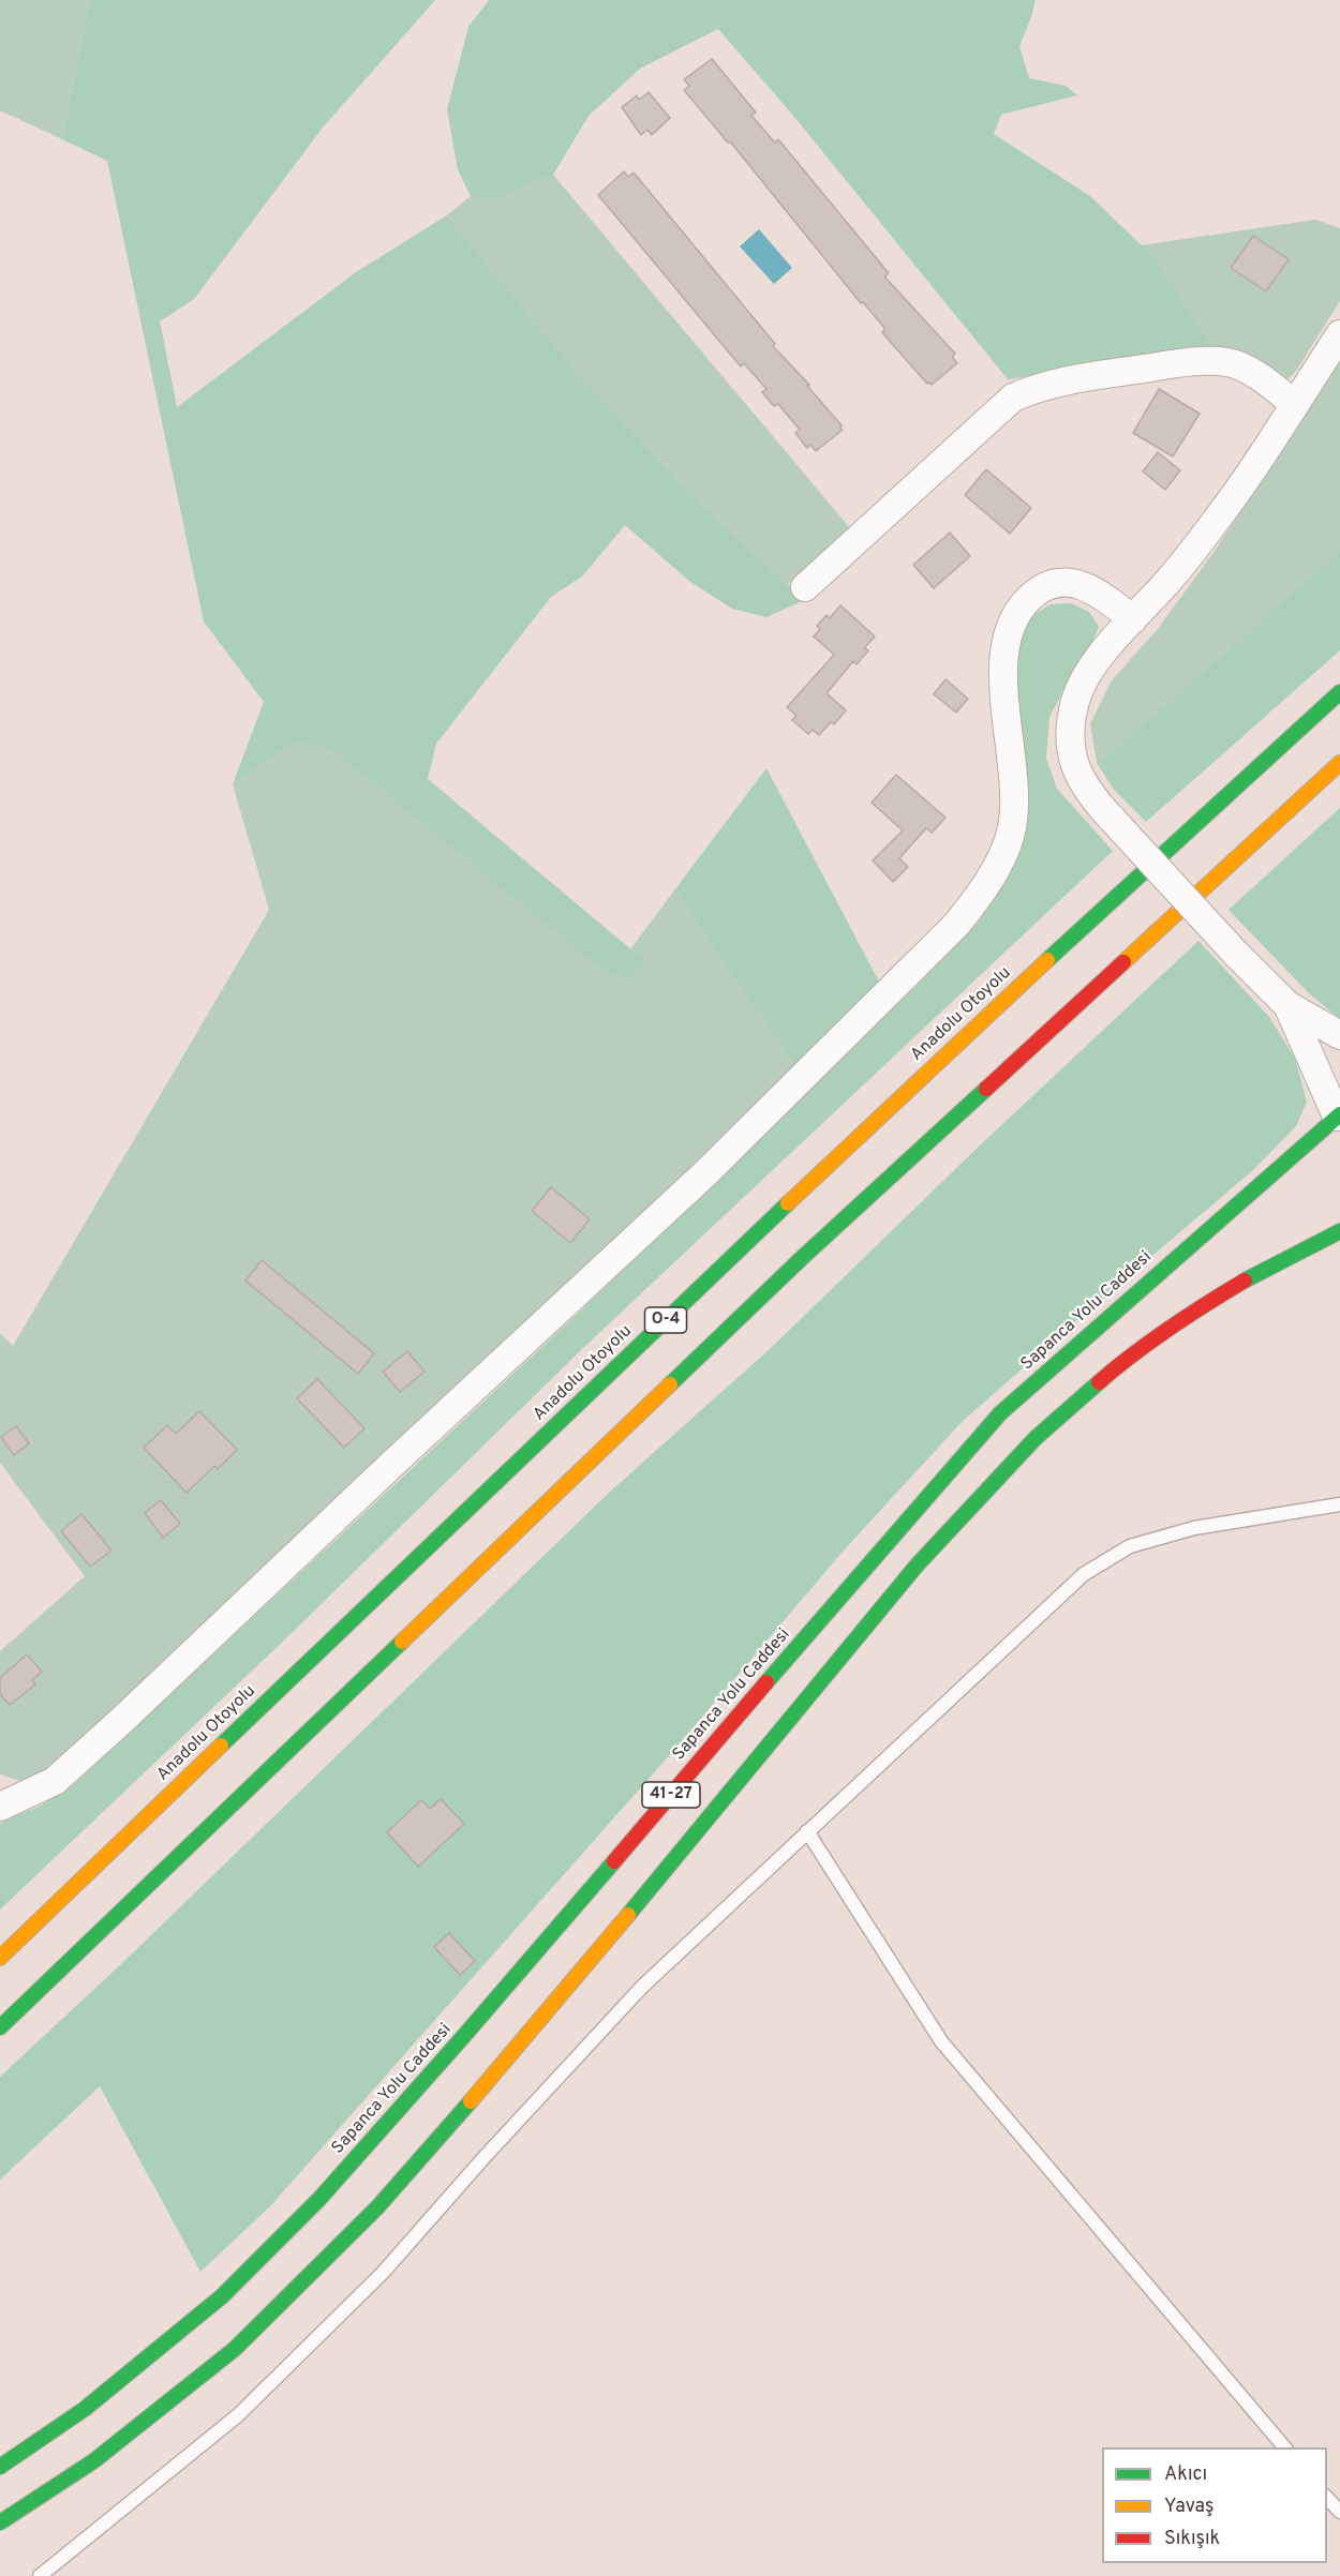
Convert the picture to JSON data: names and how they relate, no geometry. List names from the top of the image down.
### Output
{
  "streets": {
    "highway": [
      "Anadolu Otoyolu",
      "Sapanca Yolu Caddesi",
      "O-4",
      "41-27"
    ]
  },
  "legend": ["Akıcı", "Yavaş", "Sıkışık"]
}
